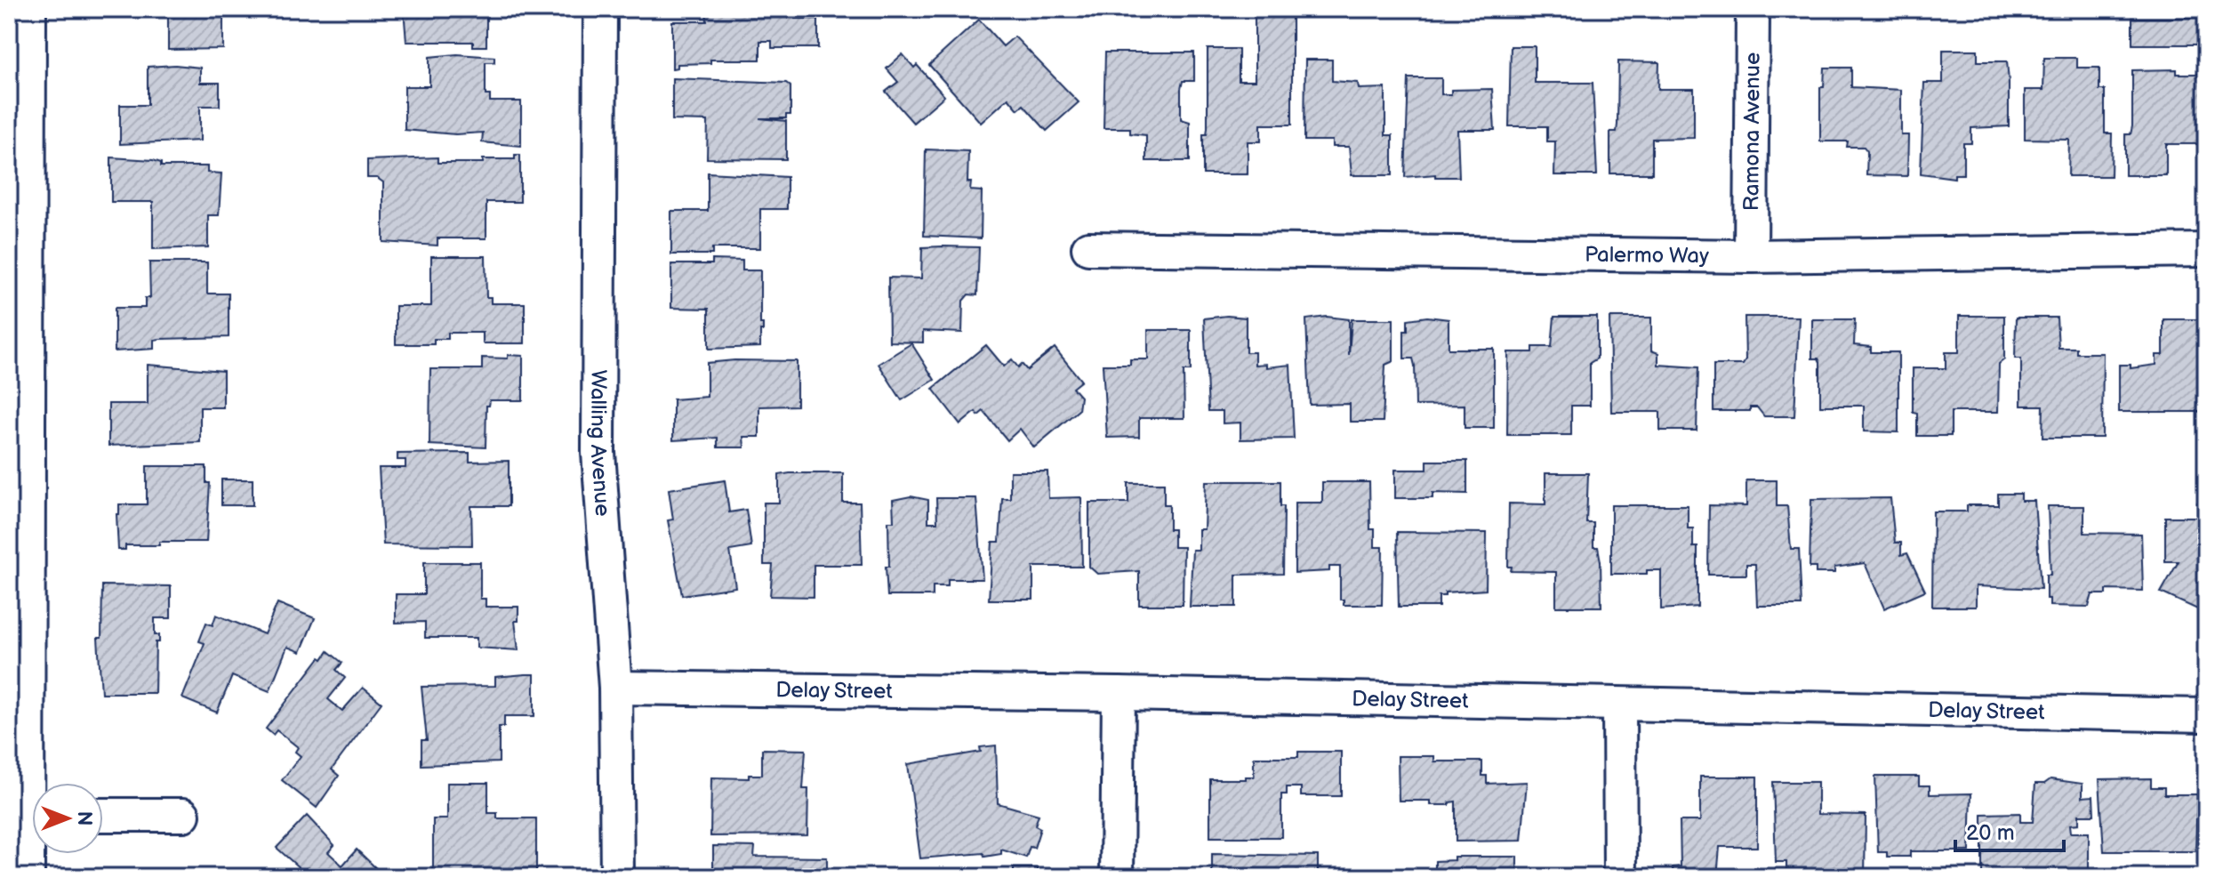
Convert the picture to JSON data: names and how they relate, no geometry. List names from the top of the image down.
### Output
{
  "streets": {
    "street": [
      "Ramona Avenue",
      "Palermo Way",
      "Walling Avenue",
      "Delay Street"
    ]
  },
  "crossings": [
    ["Ramona Avenue", "Palermo Way"],
    ["Walling Avenue", "Delay Street"]
  ],
  "scale_bar": "20 m",
  "north": "right"
}
